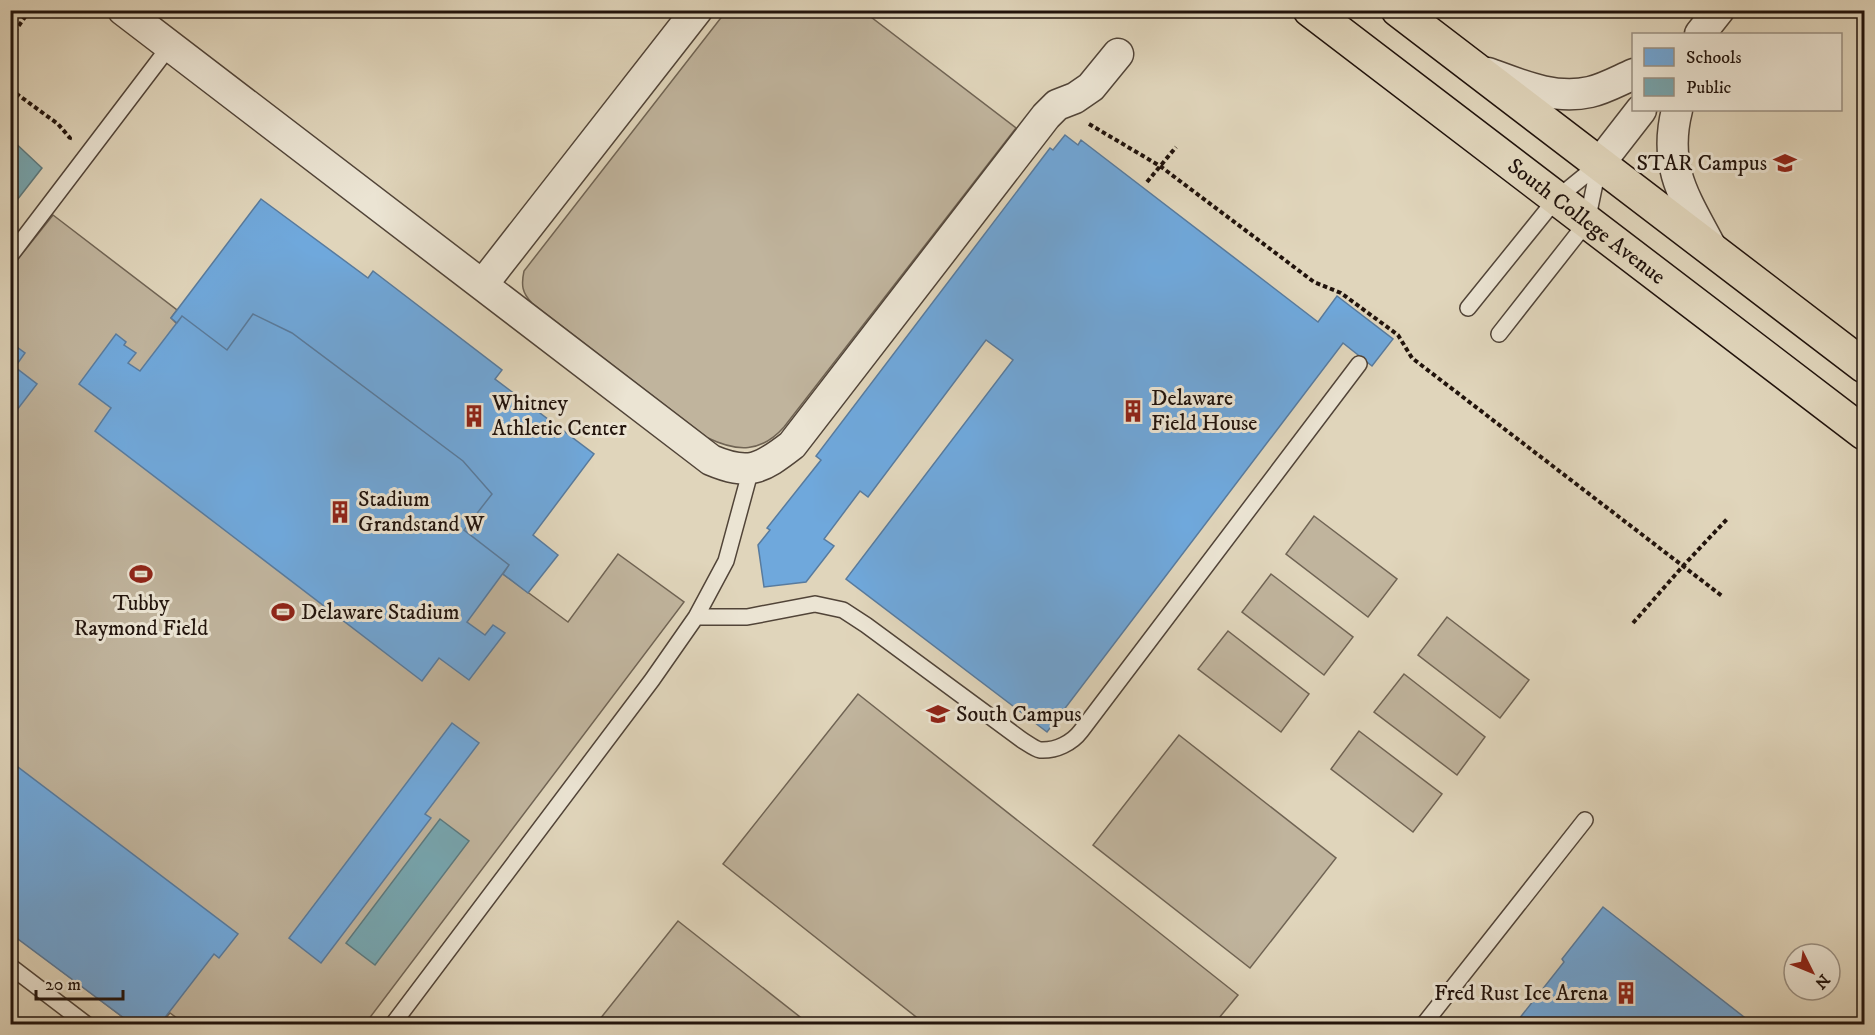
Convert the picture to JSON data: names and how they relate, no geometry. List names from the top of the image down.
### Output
{
  "streets": {
    "main road": ["South College Avenue"]
  },
  "places": {
    "school or university": ["STAR Campus", "South Campus"],
    "building": [
      "Delaware Field House",
      "Whitney Athletic Center",
      "Stadium Grandstand W",
      "Fred Rust Ice Arena"
    ],
    "sports": ["Tubby Raymond Field", "Delaware Stadium"]
  },
  "legend": ["Schools", "Public"],
  "scale_bar": "20 m",
  "north": "bottom right"
}
